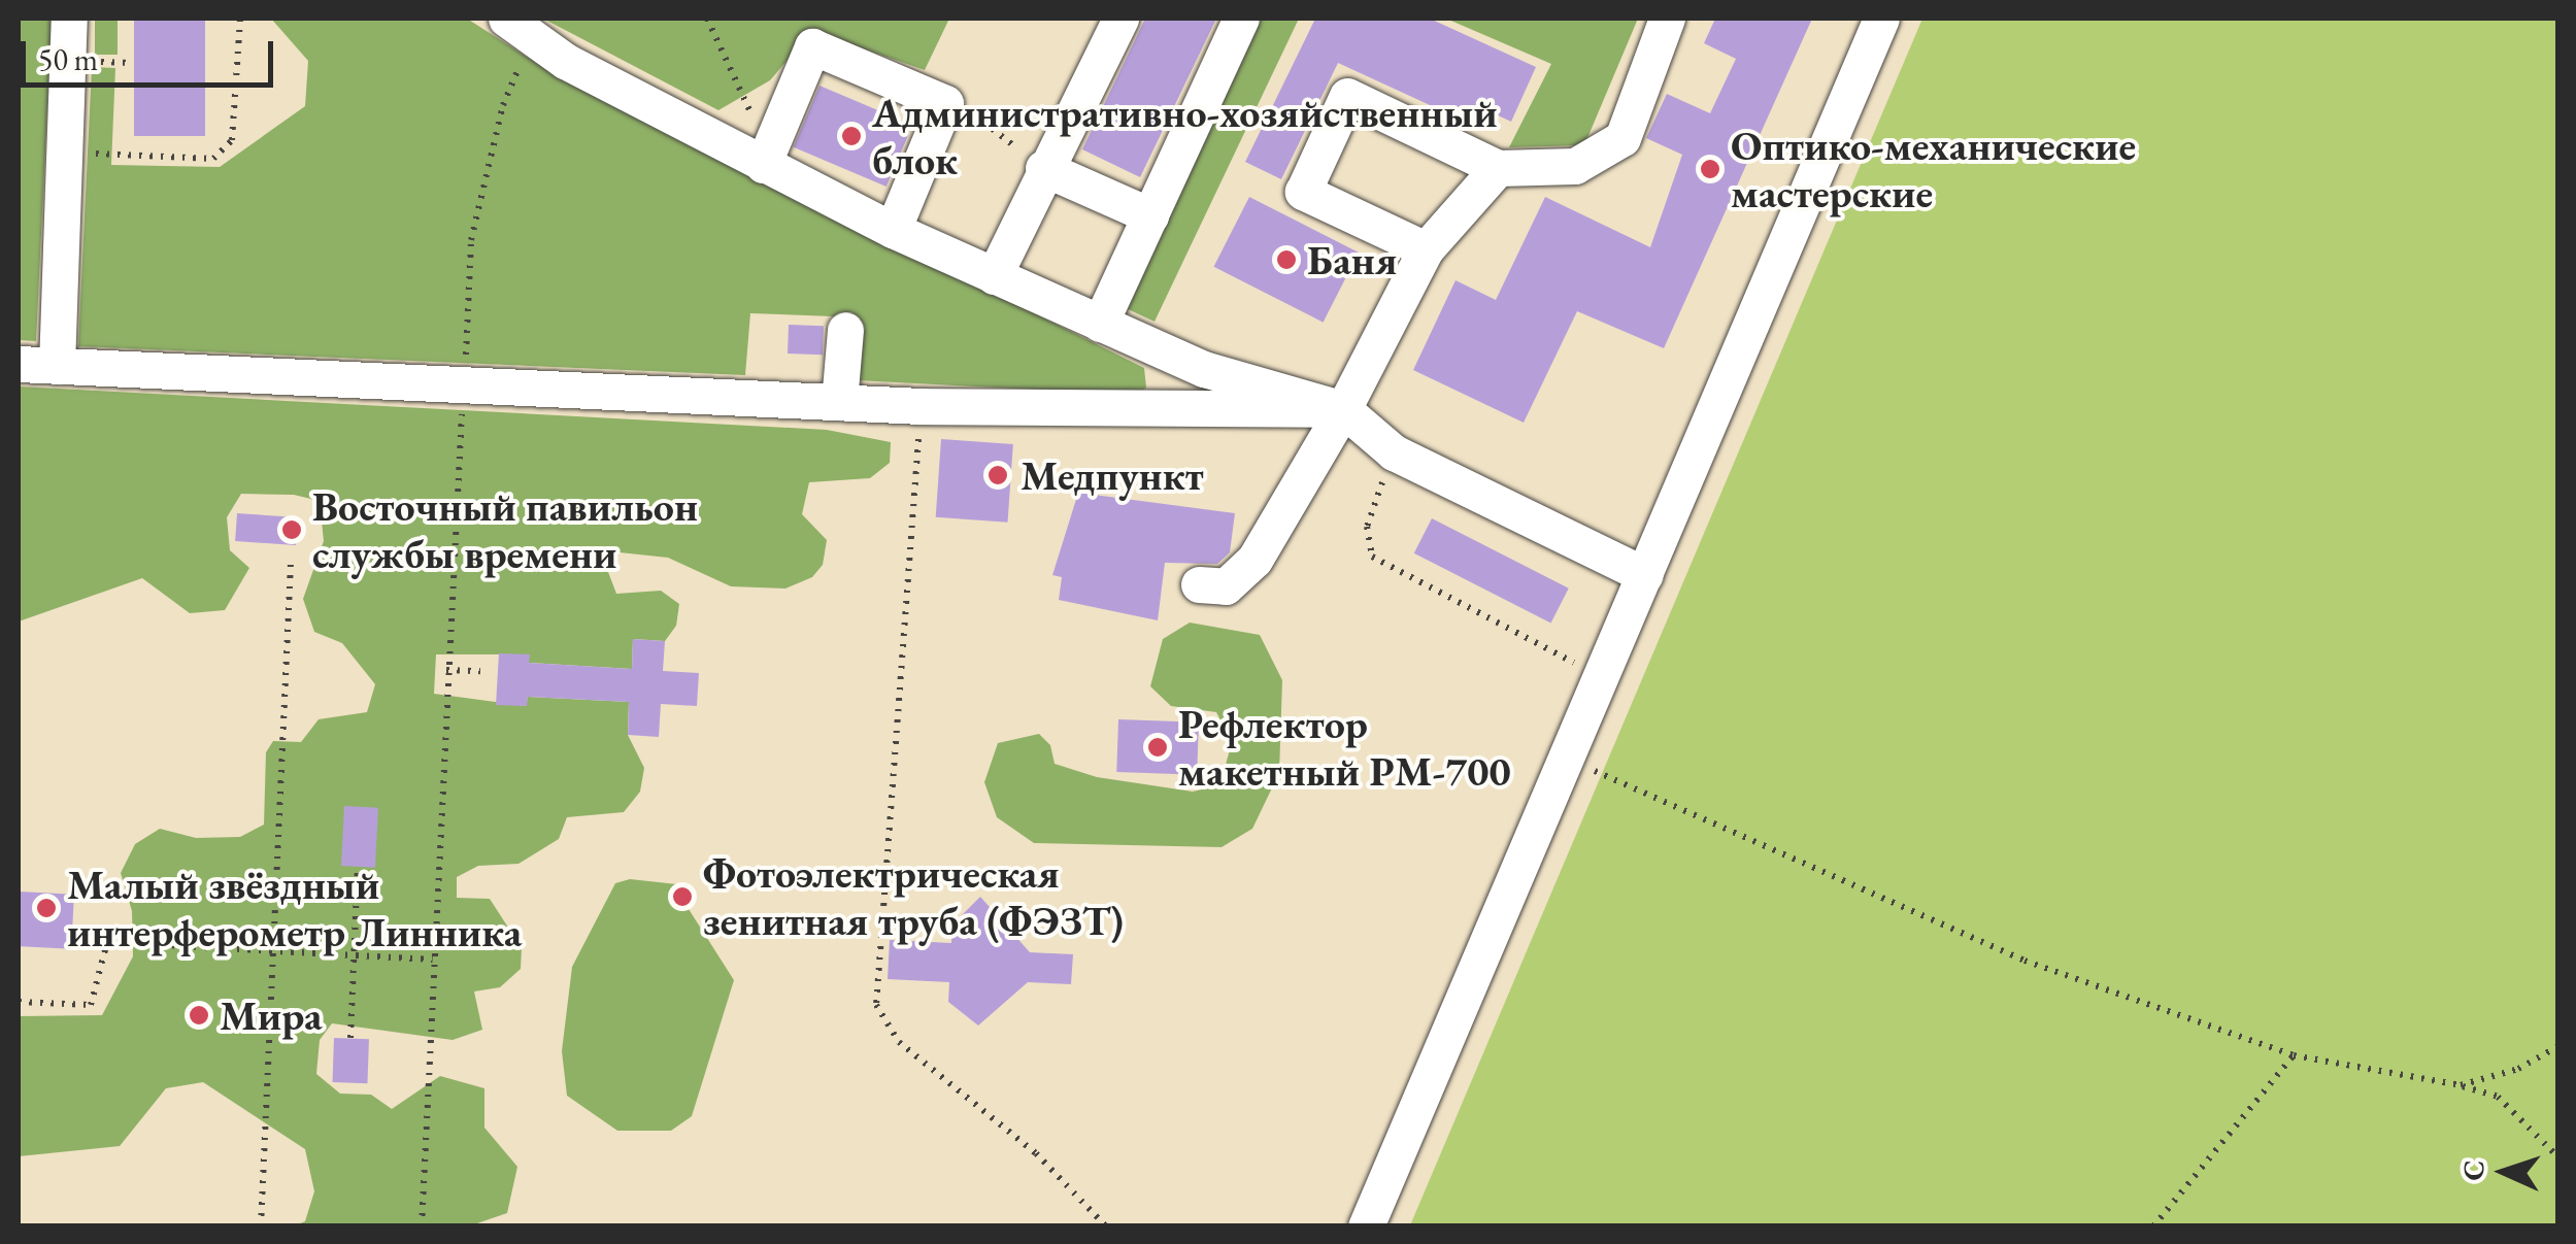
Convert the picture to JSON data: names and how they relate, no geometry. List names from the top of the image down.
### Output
{
  "places": [
    "Административно-хозяйственный блок",
    "Оптико-механические мастерские",
    "Баня",
    "Медпункт",
    "Восточный павильон службы времени",
    "Рефлектор макетный РМ-700",
    "Фотоэлектрическая зенитная труба (ФЭЗТ)",
    "Малый звёздный интерферометр Линника",
    "Мира"
  ],
  "scale_bar": "50 m",
  "north": "left"
}
